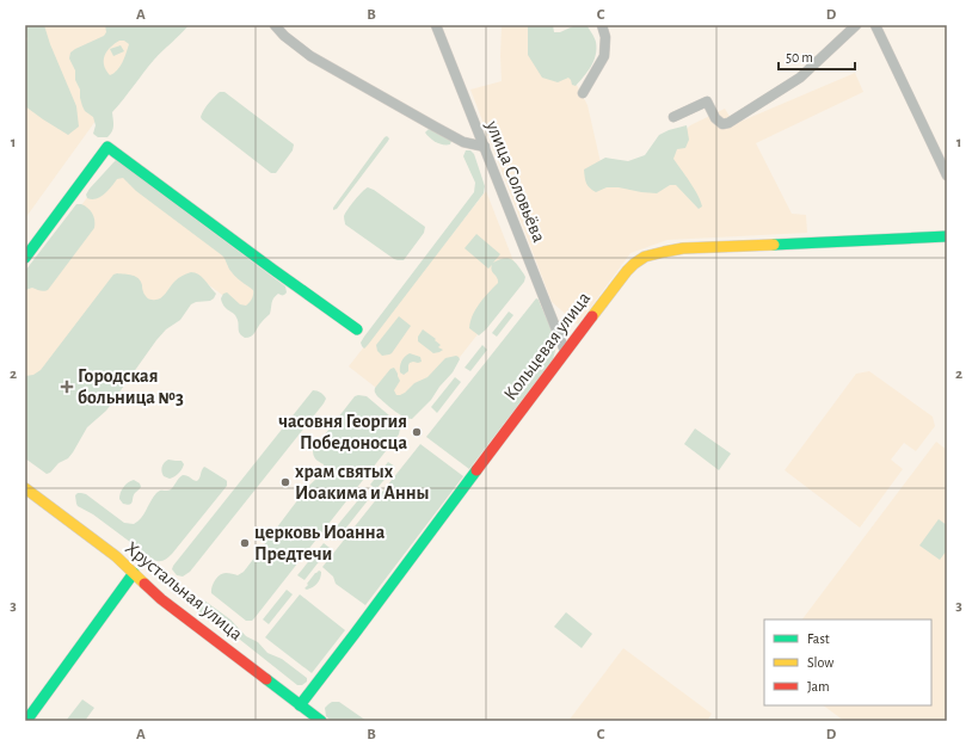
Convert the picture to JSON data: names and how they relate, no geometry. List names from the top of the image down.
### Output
{
  "streets": {
    "street": ["улица Соловьёва", "Кольцевая улица", "Хрустальная улица"]
  },
  "crossings": [
    ["улица Соловьёва", "Кольцевая улица"],
    ["Кольцевая улица", "Хрустальная улица"]
  ],
  "places": {
    "health": ["Городская больница №3"],
    "other": ["часовня Георгия Победоносца", "храм святых Иоакима и Анны", "церковь Иоанна Предтечи"]
  },
  "legend": ["Fast", "Slow", "Jam"],
  "scale_bar": "50 m",
  "grid": {
    "columns": [
      "A",
      "B",
      "C",
      "D"
    ],
    "rows": ["1", "2", "3"]
  }
}
